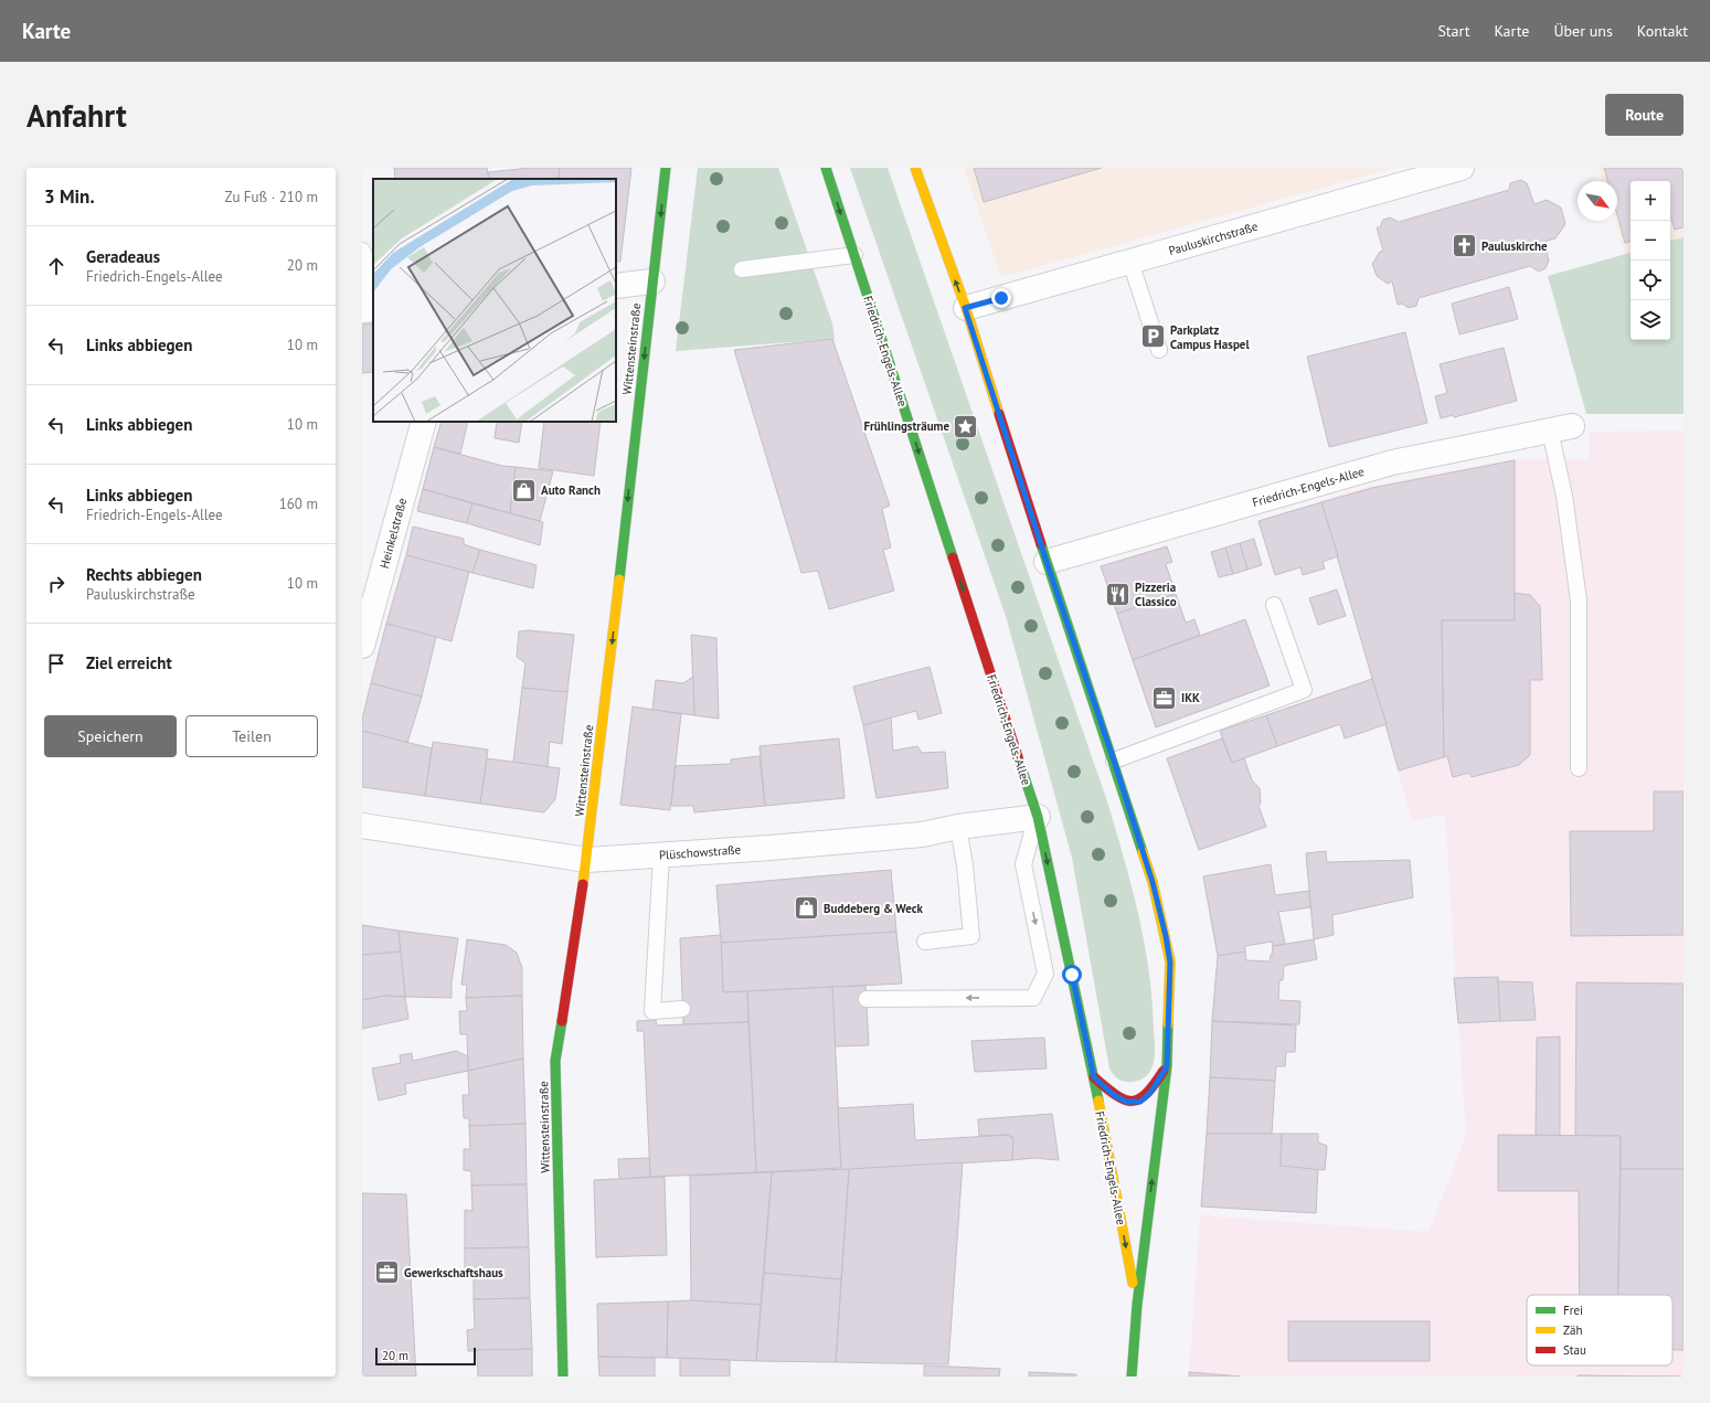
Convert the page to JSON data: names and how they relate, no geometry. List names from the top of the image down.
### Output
{
  "streets": {
    "main road": ["Wittensteinstraße", "Friedrich-Engels-Allee"],
    "street": ["Pauluskirchstraße", "Heinkelstraße", "Plüschowstraße"]
  },
  "crossings": [
    ["Pauluskirchstraße", "Friedrich-Engels-Allee"],
    ["Wittensteinstraße", "Plüschowstraße"],
    ["Friedrich-Engels-Allee", "Plüschowstraße"]
  ],
  "one_way": ["Wittensteinstraße"],
  "places": {
    "church": ["Pauluskirche"],
    "parking": ["Parkplatz Campus Haspel"],
    "place": ["Frühlingsträume"],
    "shop": ["Auto Ranch", "Buddeberg & Weck"],
    "restaurant": ["Pizzeria Classico"],
    "office": ["IKK", "Gewerkschaftshaus"]
  },
  "legend": ["Frei", "Zäh", "Stau"],
  "scale_bar": "20 m",
  "north": "bottom right",
  "page": {
    "header": "Karte",
    "nav": [
      "Start",
      "Karte",
      "Über uns",
      "Kontakt"
    ],
    "buttons": [
      "Route",
      ["Speichern", "Teilen"]
    ],
    "title": "Anfahrt",
    "heading": ["3 Min.", "Zu Fuß · 210 m"],
    "map_buttons": ["+", "−"],
    "list": [
      ["Geradeaus", "Friedrich-Engels-Allee", "20 m"],
      ["Links abbiegen", "10 m"],
      ["Links abbiegen", "10 m"],
      ["Links abbiegen", "Friedrich-Engels-Allee", "160 m"],
      ["Rechts abbiegen", "Pauluskirchstraße", "10 m"],
      "Ziel erreicht"
    ],
    "scale": "20 m"
  }
}
